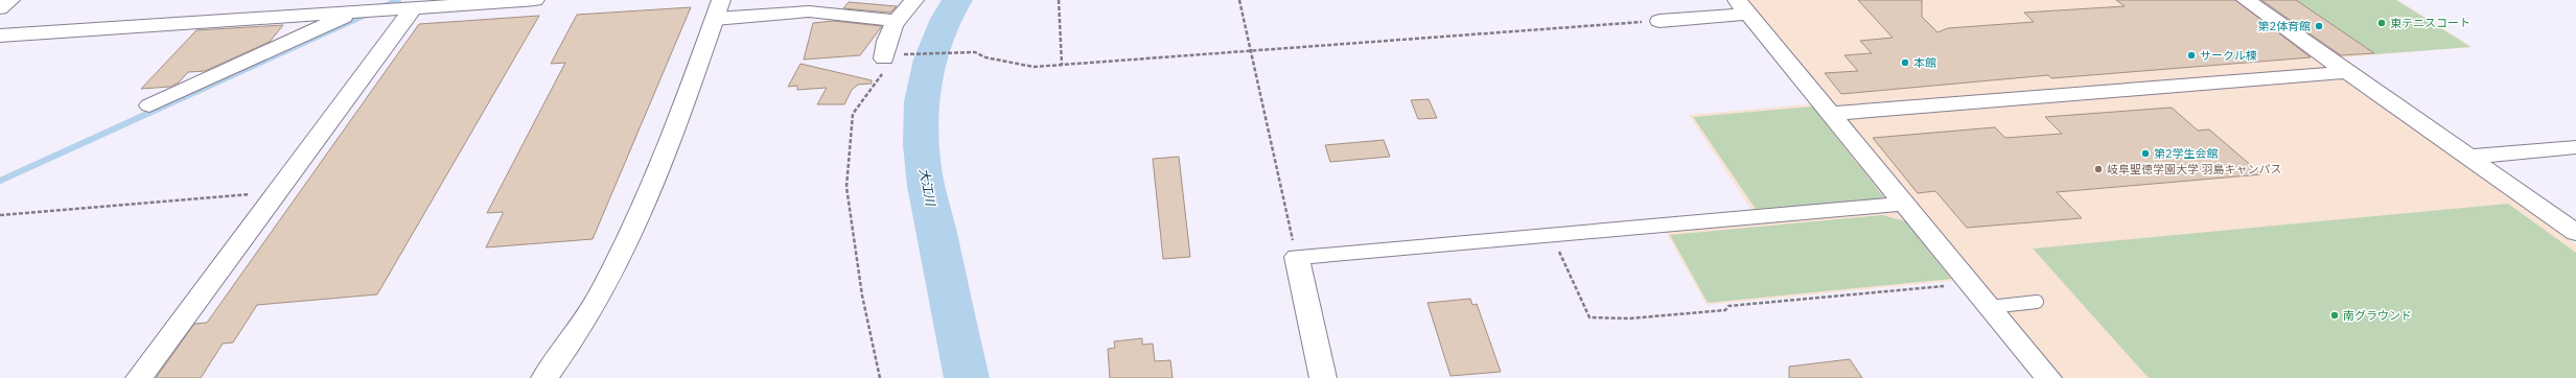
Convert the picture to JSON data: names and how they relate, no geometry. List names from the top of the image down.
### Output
{
  "water": ["大江川"],
  "places": [
    "東テニスコート",
    "第2体育館",
    "サークル棟",
    "本館",
    "第2学生会館",
    "岐阜聖徳学園大学 羽島キャンパス",
    "南グラウンド"
  ]
}
